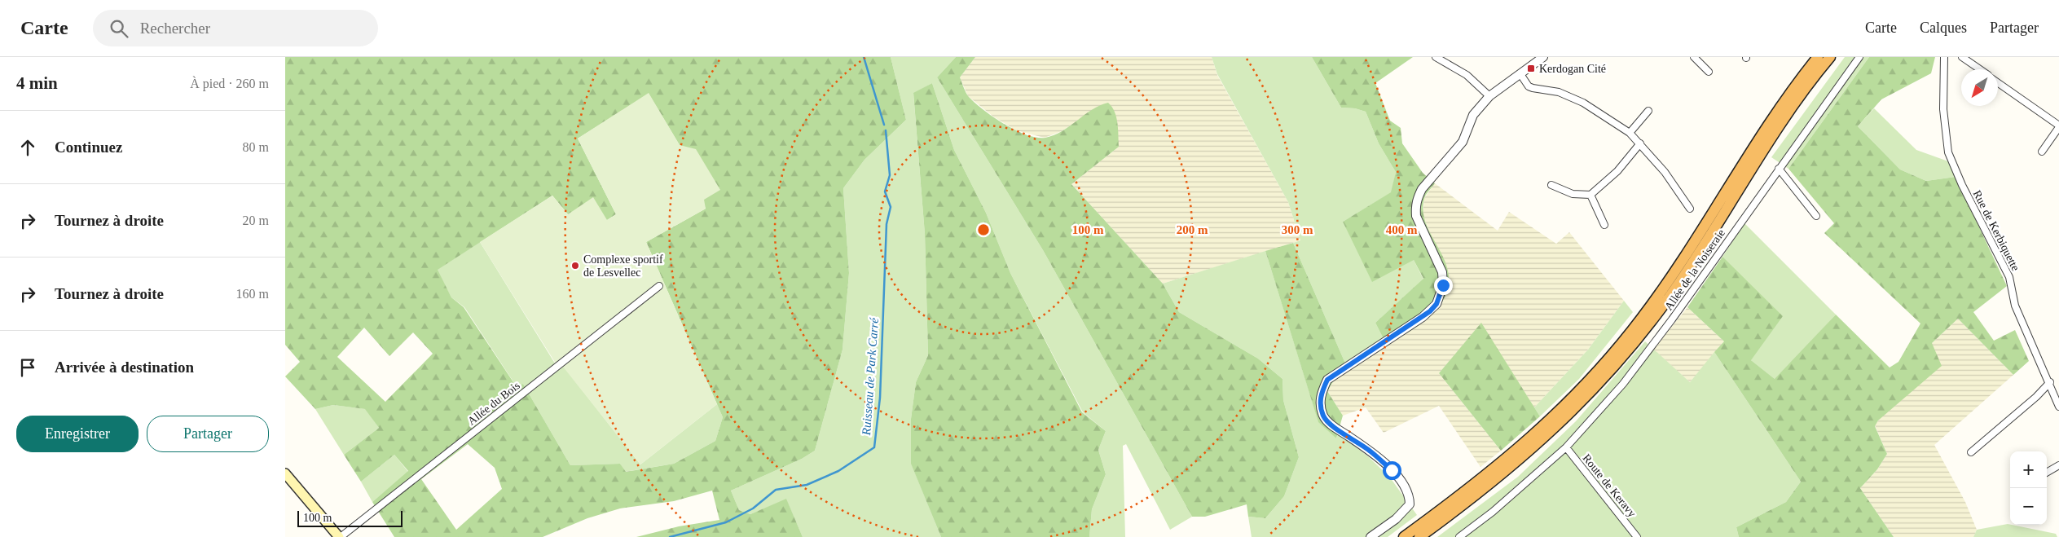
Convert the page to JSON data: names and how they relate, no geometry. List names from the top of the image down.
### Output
{
  "streets": {
    "street": [
      "Rue de Kerbiquette",
      "Allée de la Noiseraie",
      "Allée du Bois",
      "Route de Keravy"
    ]
  },
  "crossings": [
    ["Allée de la Noiseraie", "Route de Keravy"]
  ],
  "water": ["Ruisseau de Park Carré"],
  "places": {
    "transit": ["Kerdogan Cité"],
    "other": ["Complexe sportif de Lesvellec"]
  },
  "scale_bar": "100 m",
  "north": "bottom left",
  "page": {
    "header": "Carte",
    "search": "Rechercher",
    "nav": ["Carte", "Calques", "Partager"],
    "heading": ["4 min", "À pied · 260 m"],
    "list": [
      ["Continuez", "80 m"],
      ["Tournez à droite", "20 m"],
      ["Tournez à droite", "160 m"],
      "Arrivée à destination"
    ],
    "buttons": ["Enregistrer", "Partager"],
    "map_buttons": ["+", "−"],
    "scale": "100 m"
  },
  "rings": [
    "100 m",
    "200 m",
    "300 m",
    "400 m"
  ]
}
